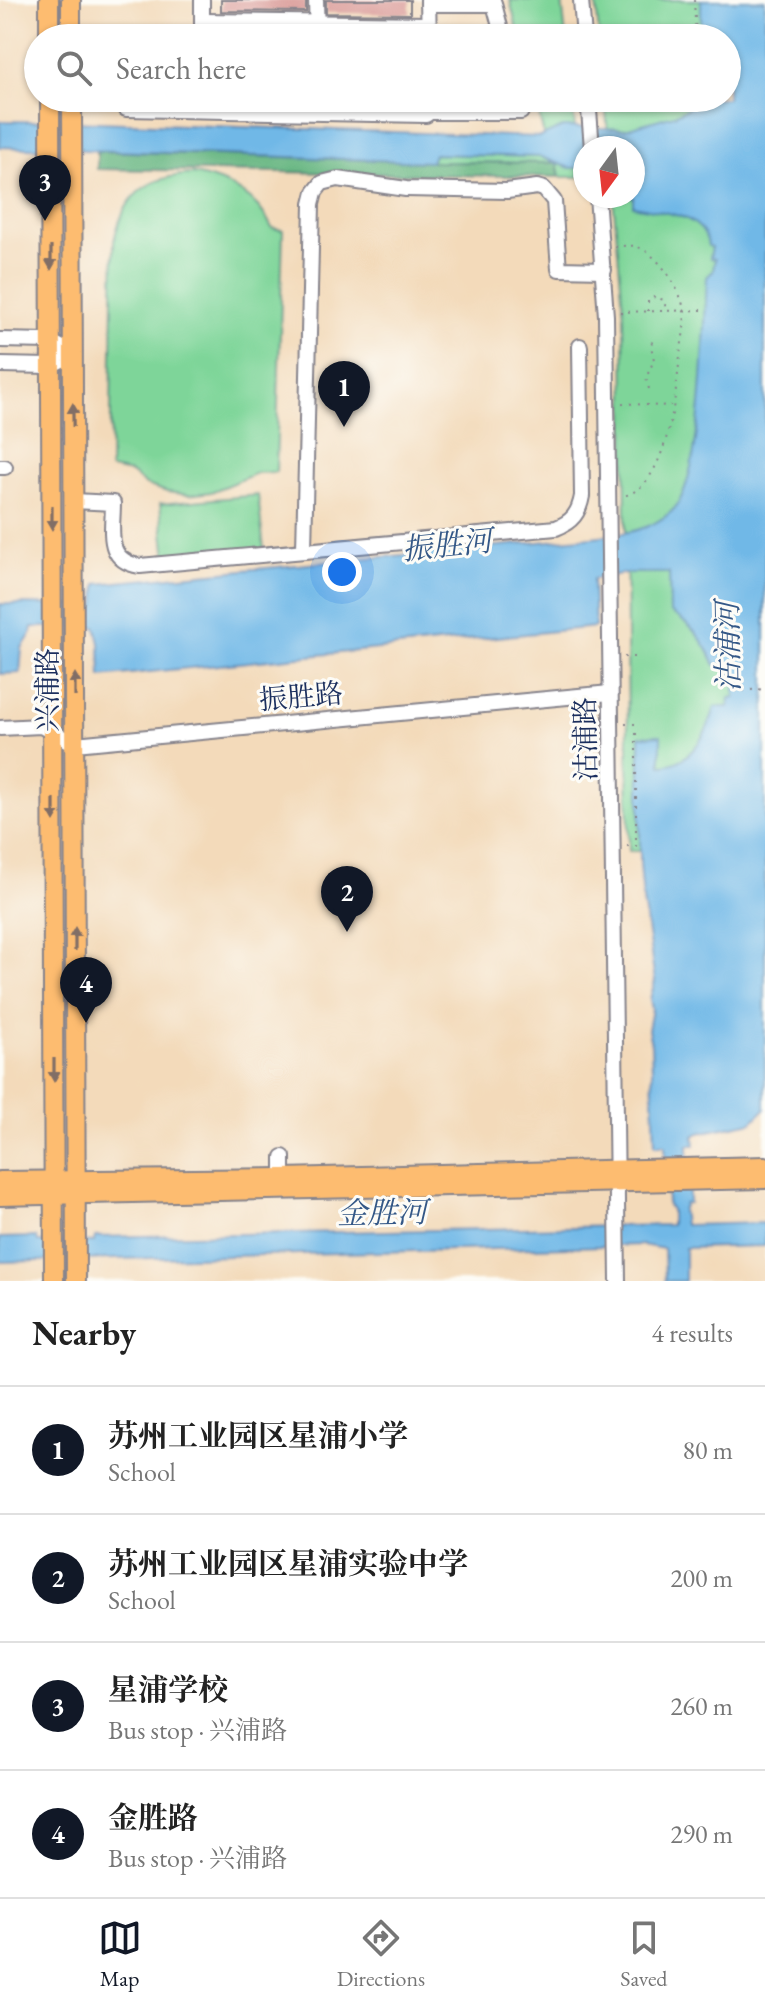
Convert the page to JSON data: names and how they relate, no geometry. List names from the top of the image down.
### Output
{
  "streets": {
    "main road": ["兴浦路"],
    "street": ["振胜路", "沽浦路"]
  },
  "crossings": [
    ["兴浦路", "振胜路"],
    ["振胜路", "沽浦路"]
  ],
  "water": ["振胜河", "沽浦河", "金胜河"],
  "north": "bottom",
  "page": {
    "search": "Search here",
    "pins": [
      "3",
      "1",
      "2",
      "4"
    ],
    "heading": ["Nearby", "4 results"],
    "list": [
      {
        "mark": "1",
        "name": "苏州工业园区星浦小学",
        "note": "School",
        "value": "80 m"
      },
      {
        "mark": "2",
        "name": "苏州工业园区星浦实验中学",
        "note": "School",
        "value": "200 m"
      },
      {
        "mark": "3",
        "name": "星浦学校",
        "note": "Bus stop · 兴浦路",
        "value": "260 m"
      },
      {
        "mark": "4",
        "name": "金胜路",
        "note": "Bus stop · 兴浦路",
        "value": "290 m"
      }
    ],
    "nav": ["Map", "Directions", "Saved"]
  }
}
